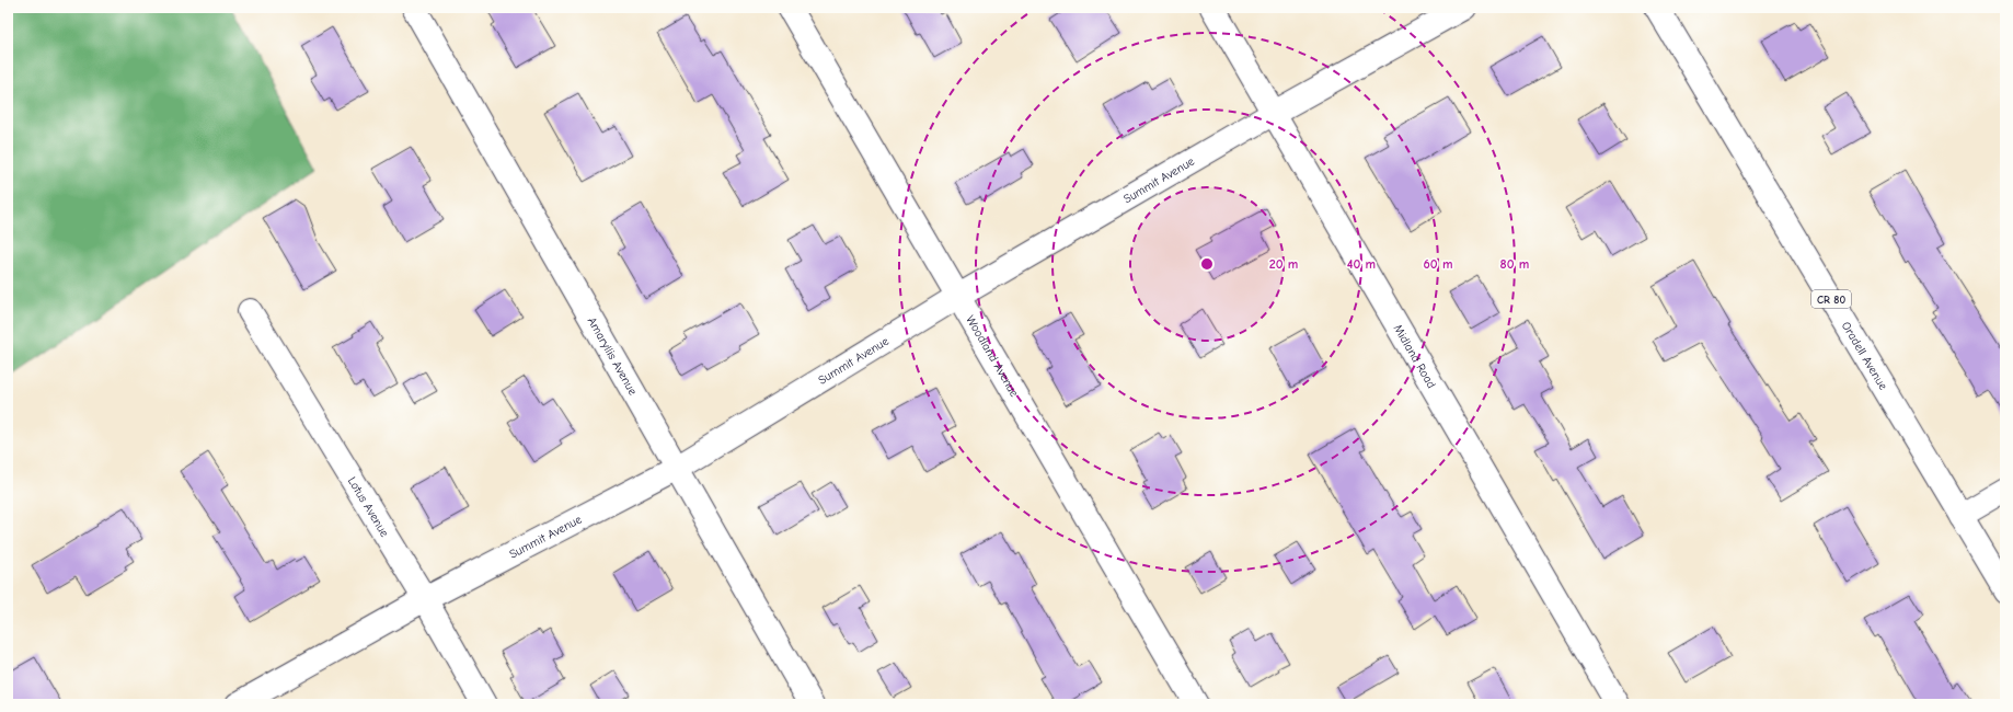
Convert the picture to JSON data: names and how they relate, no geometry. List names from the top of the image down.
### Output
{
  "streets": {
    "street": [
      "Summit Avenue",
      "CR 80",
      "Amaryllis Avenue",
      "Woodland Avenue",
      "Midland Road",
      "Oradell Avenue",
      "Lotus Avenue"
    ]
  },
  "crossings": [
    ["Summit Avenue", "Amaryllis Avenue"],
    ["Summit Avenue", "Woodland Avenue"],
    ["Summit Avenue", "Midland Road"],
    ["Summit Avenue", "Lotus Avenue"]
  ],
  "rings": [
    "20 m",
    "40 m",
    "60 m",
    "80 m"
  ]
}
